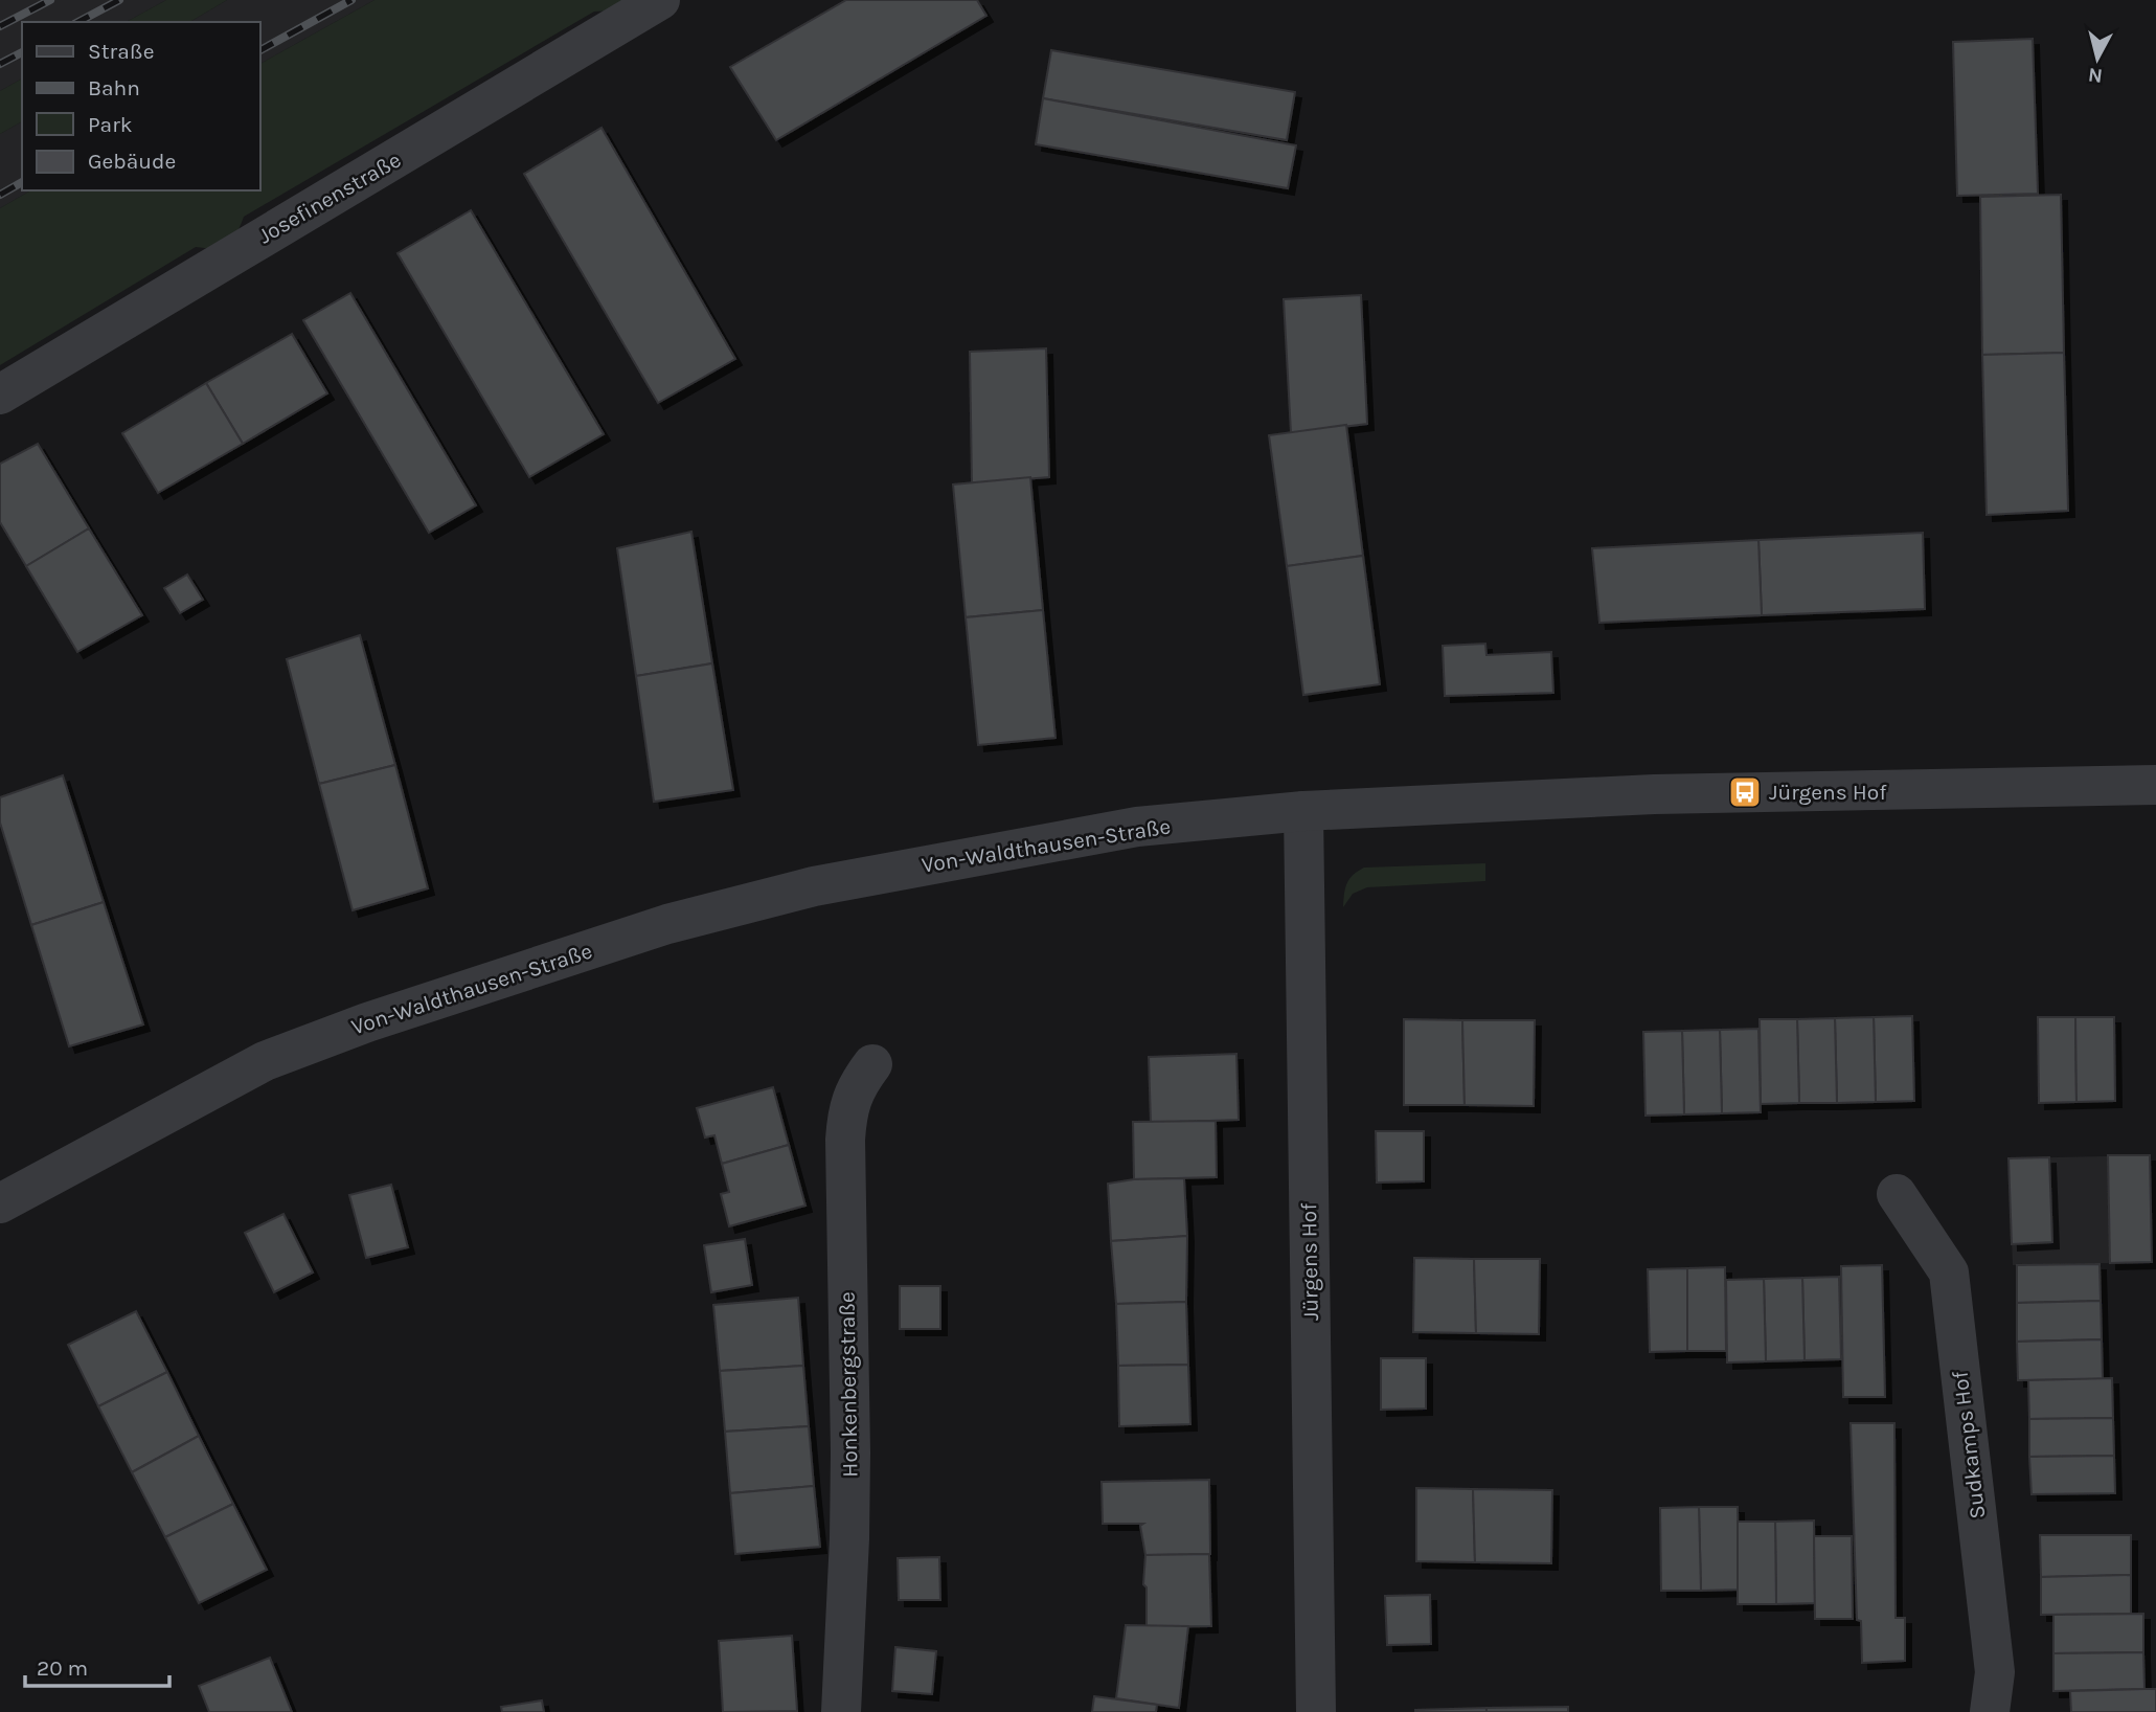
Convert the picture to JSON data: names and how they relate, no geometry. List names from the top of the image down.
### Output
{
  "streets": {
    "street": [
      "Josefinenstraße",
      "Von-Waldthausen-Straße",
      "Jürgens Hof",
      "Honkenbergstraße",
      "Sudkamps Hof"
    ]
  },
  "crossings": [
    ["Von-Waldthausen-Straße", "Jürgens Hof"]
  ],
  "places": {
    "bus stop": ["Jürgens Hof"]
  },
  "legend": [
    "Straße",
    "Bahn",
    "Park",
    "Gebäude"
  ],
  "scale_bar": "20 m",
  "north": "bottom"
}
